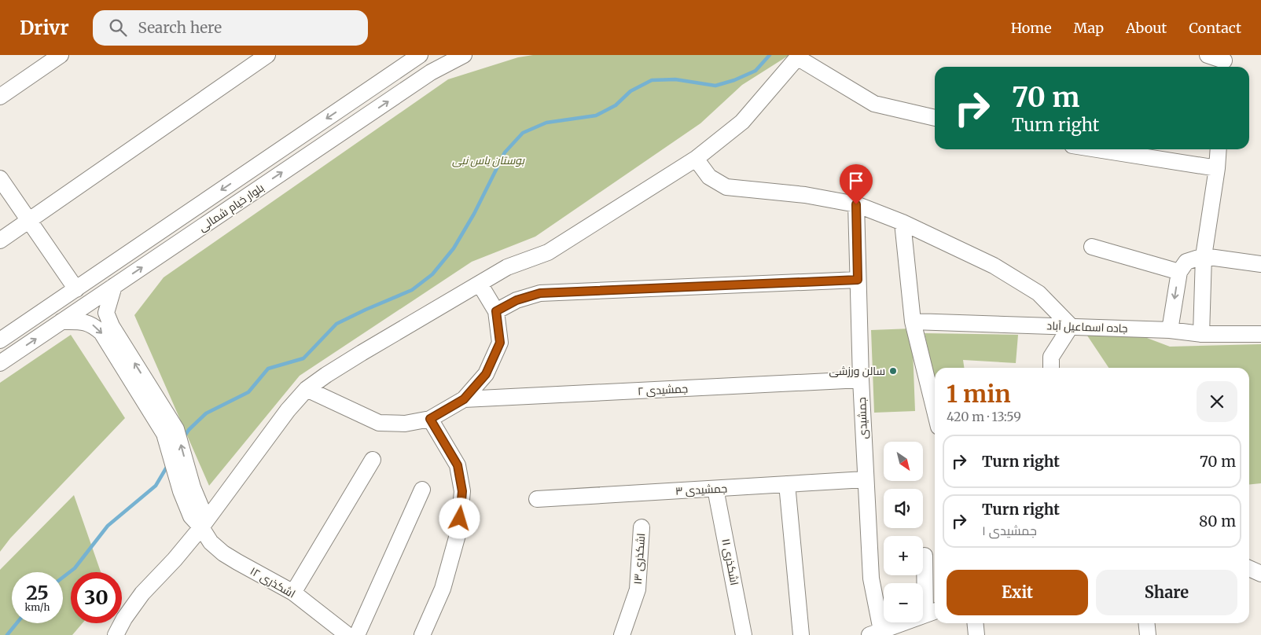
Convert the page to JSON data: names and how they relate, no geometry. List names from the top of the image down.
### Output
{
  "streets": {
    "street": [
      "بلوار خیام شمالی",
      "جاده اسماعیل آباد",
      "جمشیدی ۲",
      "جمشیدی",
      "جمشیدی ۳",
      "اشکذری ۱۳",
      "اشکذری ۱۱",
      "اشکذری ۱۲"
    ]
  },
  "crossings": [
    ["جمشیدی ۲", "جمشیدی"],
    ["جمشیدی", "جمشیدی ۳"],
    ["جمشیدی ۳", "اشکذری ۱۱"]
  ],
  "parks": ["بوستان یاس نبی"],
  "places": ["سالن ورزشی"],
  "north": "bottom right",
  "page": {
    "header": "Drivr",
    "search": "Search here",
    "nav": [
      "Home",
      "Map",
      "About",
      "Contact"
    ],
    "turn": ["70 m", "Turn right"],
    "heading": ["1 min", "420 m · 13:59"],
    "list": [
      {
        "name": "Turn right",
        "value": "70 m"
      },
      {
        "name": "Turn right",
        "note": "جمشیدی ۱",
        "value": "80 m"
      }
    ],
    "map_buttons": ["+", "−"],
    "buttons": ["Exit", "Share"],
    "speed": "25 km/h",
    "limit": "30"
  }
}
